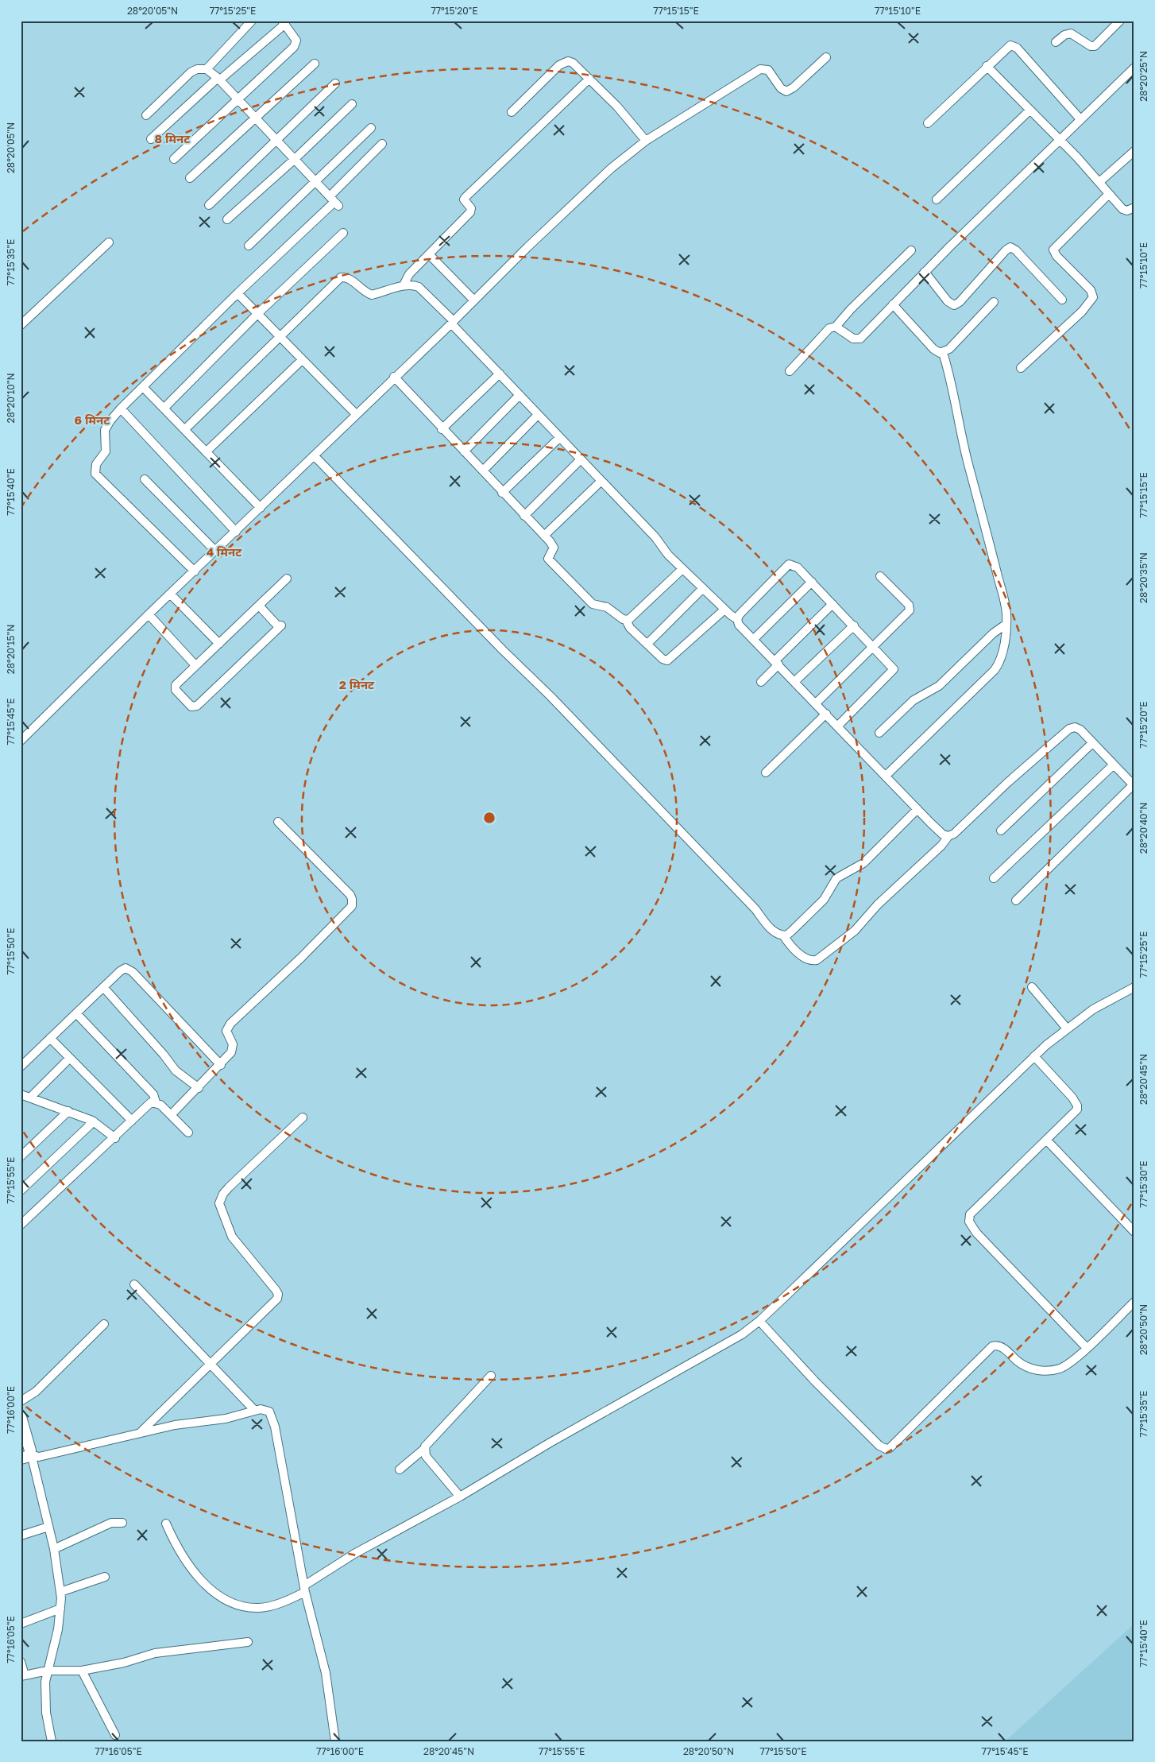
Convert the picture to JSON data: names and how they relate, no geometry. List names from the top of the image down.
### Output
{
  "coordinates": [
    "28°20'05\"N",
    "77°15'25\"E",
    "77°15'20\"E",
    "77°15'15\"E",
    "77°15'10\"E",
    "28°20'25\"N",
    "77°15'35\"E",
    "28°20'10\"N",
    "77°15'40\"E",
    "28°20'35\"N",
    "28°20'15\"N",
    "77°15'45\"E",
    "28°20'40\"N",
    "77°15'50\"E",
    "28°20'45\"N",
    "77°15'55\"E",
    "77°15'30\"E",
    "28°20'50\"N",
    "77°16'00\"E",
    "77°16'05\"E"
  ],
  "rings": [
    "8 मिनट",
    "6 मिनट",
    "4 मिनट",
    "2 मिनट"
  ]
}
